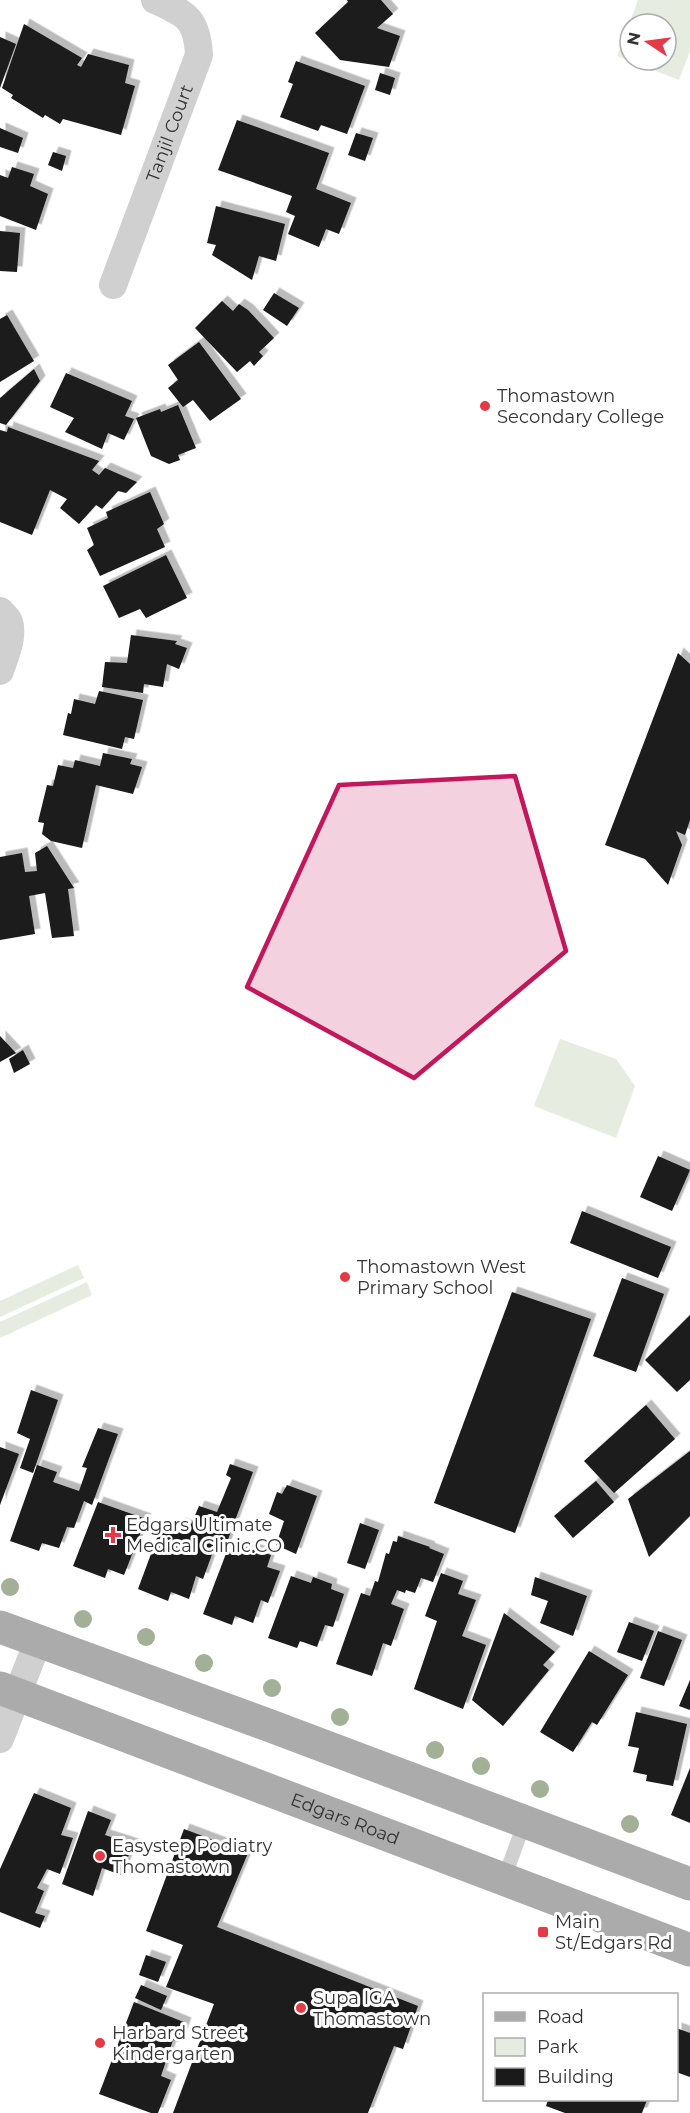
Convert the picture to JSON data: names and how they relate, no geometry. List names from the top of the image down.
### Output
{
  "streets": {
    "main road": ["Edgars Road"],
    "street": ["Tanjil Court"]
  },
  "places": {
    "other": [
      "Thomastown Secondary College",
      "Thomastown West Primary School",
      "Easystep Podiatry Thomastown",
      "Supa IGA Thomastown",
      "Harbard Street Kindergarten"
    ],
    "health": ["Edgars Ultimate Medical Clinic.CO"],
    "transit": ["Main St/Edgars Rd"]
  },
  "legend": ["Road", "Park", "Building"],
  "north": "left"
}
